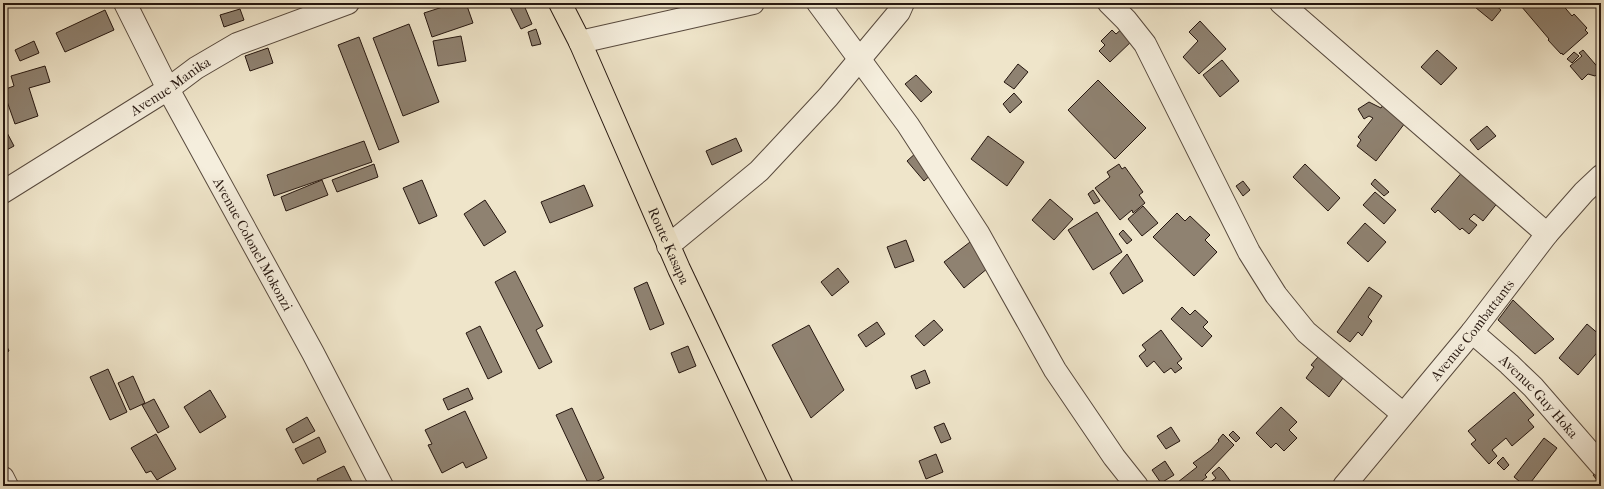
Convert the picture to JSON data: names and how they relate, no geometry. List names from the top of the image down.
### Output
{
  "streets": {
    "main road": ["Route Kasapa"],
    "street": [
      "Avenue Manika",
      "Avenue Colonel Mokonzi",
      "Avenue Combattants",
      "Avenue Guy Hoka"
    ]
  },
  "crossings": [
    ["Avenue Manika", "Avenue Colonel Mokonzi"],
    ["Avenue Combattants", "Avenue Guy Hoka"]
  ]
}
